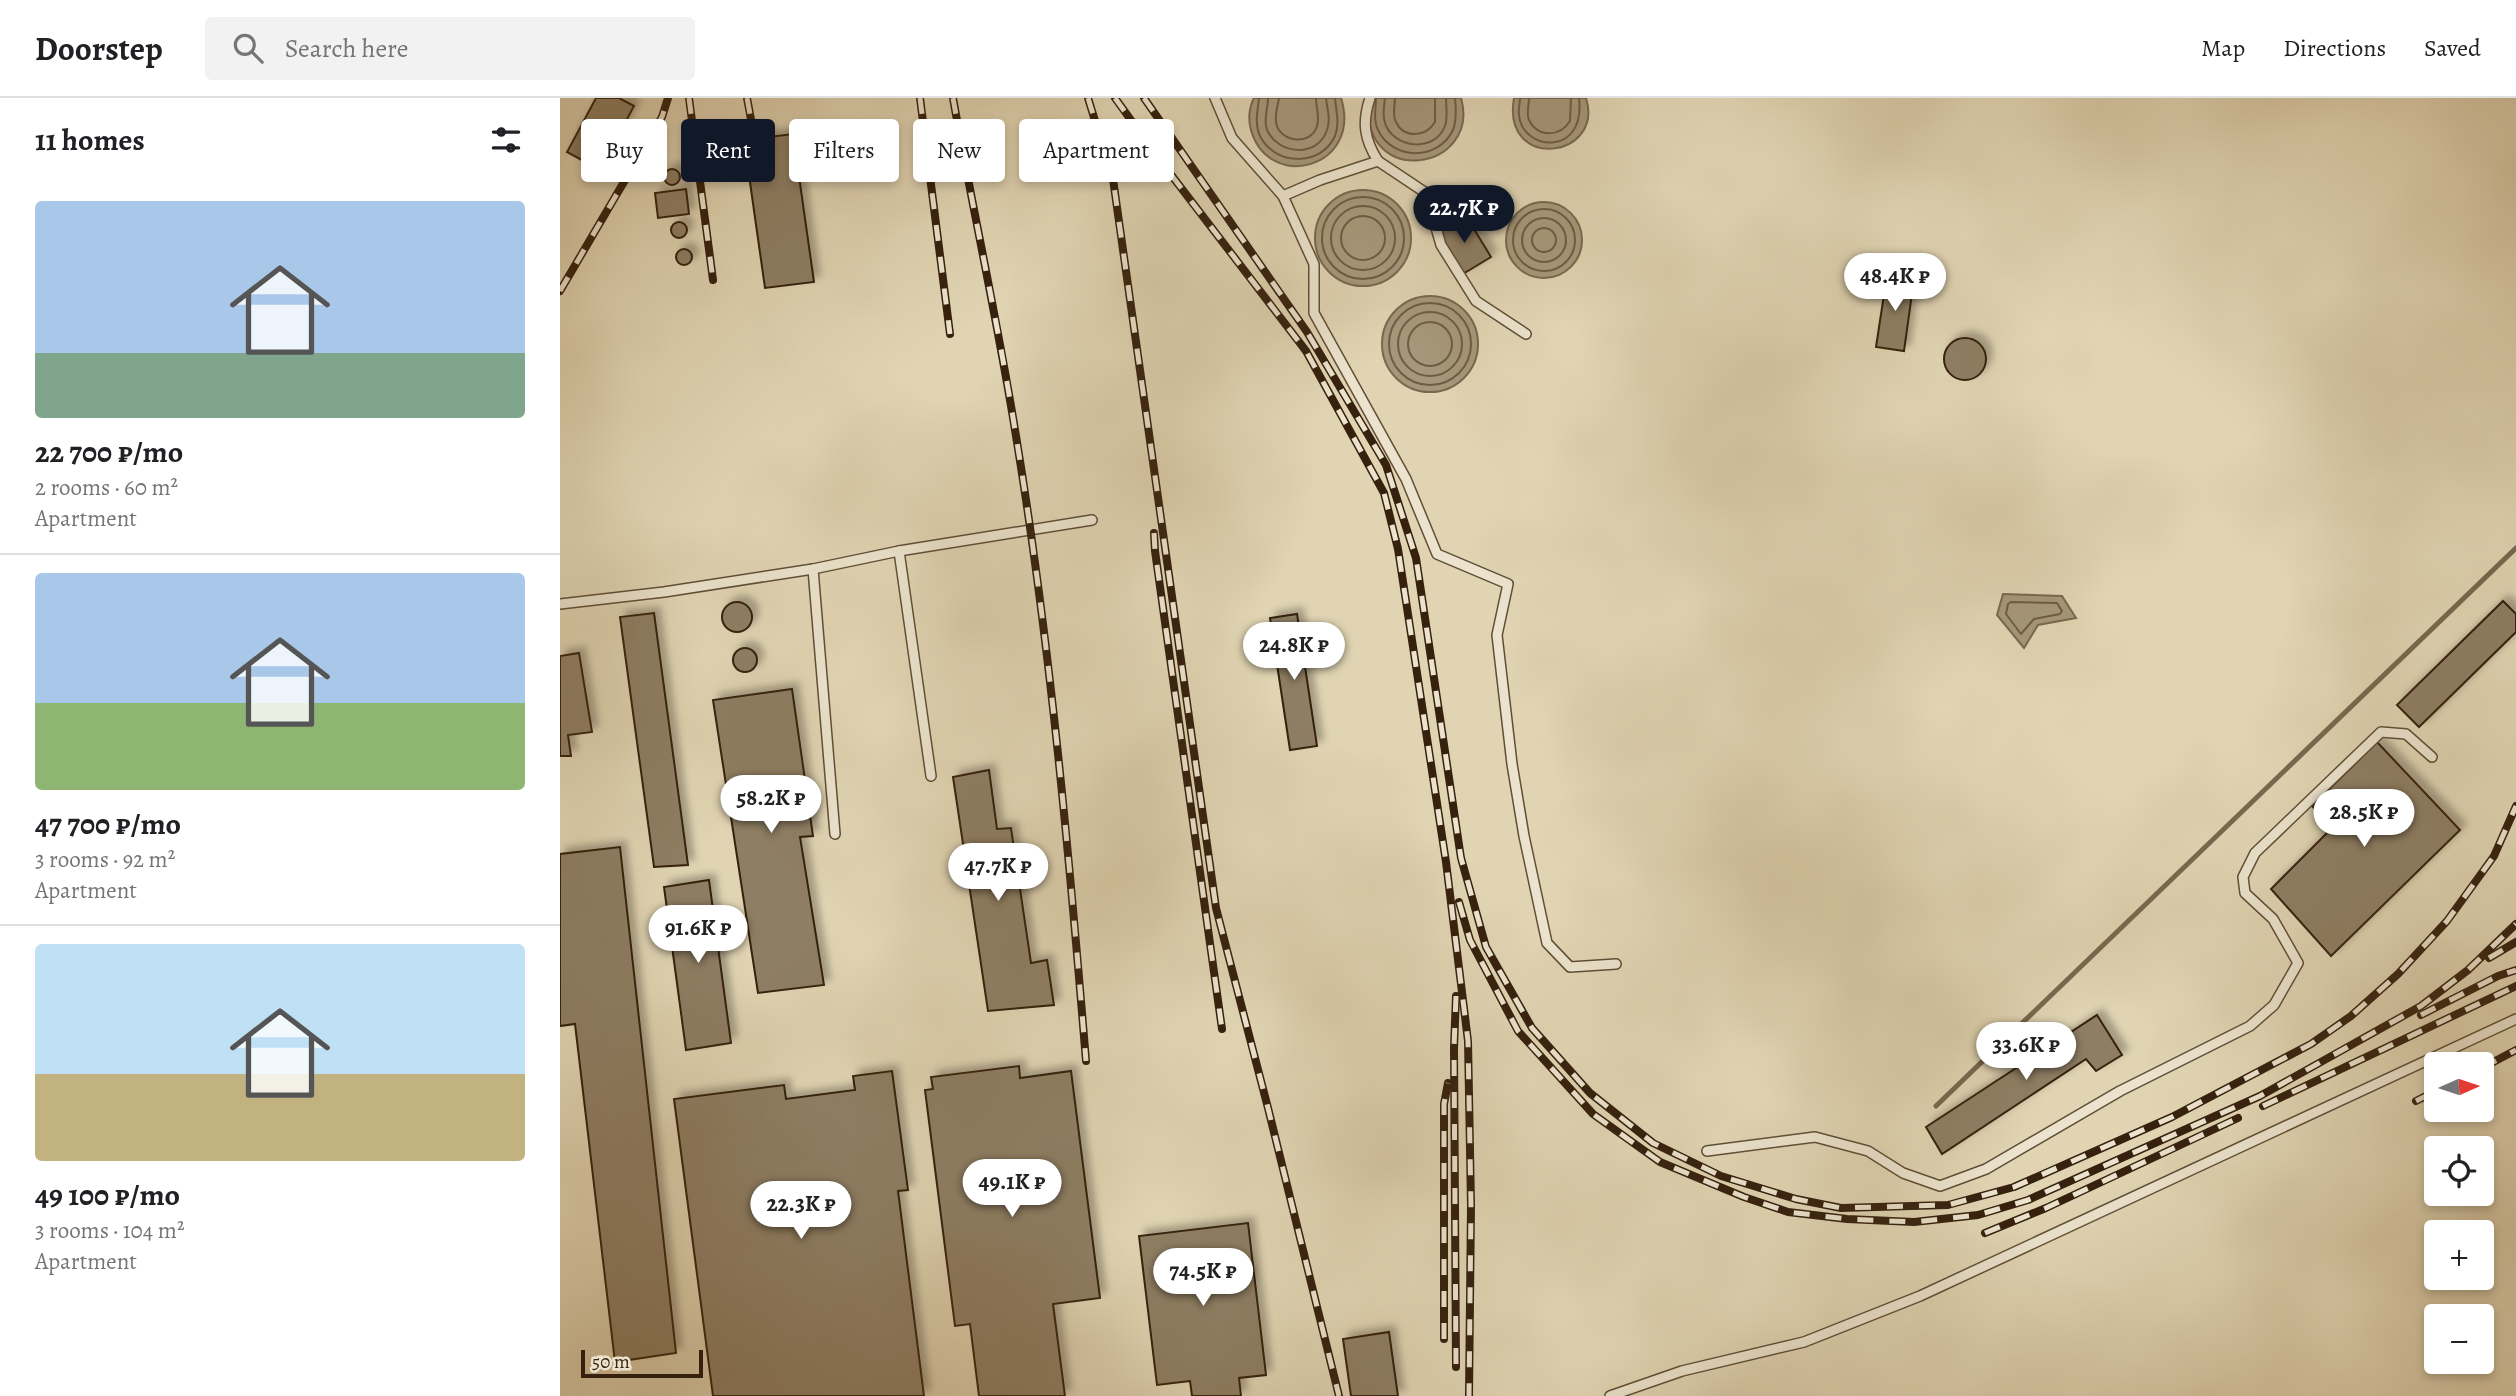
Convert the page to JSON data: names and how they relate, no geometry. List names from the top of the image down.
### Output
{
  "scale_bar": "50 m",
  "north": "right",
  "page": {
    "header": "Doorstep",
    "search": "Search here",
    "nav": ["Map", "Directions", "Saved"],
    "heading": "11 homes",
    "chip": [
      "Buy",
      "Rent",
      "Filters",
      "New",
      "Apartment"
    ],
    "list": [
      {
        "name": "22 700 ₽/mo",
        "note": "2 rooms · 60 m² · Apartment"
      },
      {
        "name": "47 700 ₽/mo",
        "note": "3 rooms · 92 m² · Apartment"
      },
      {
        "name": "49 100 ₽/mo",
        "note": "3 rooms · 104 m² · Apartment"
      }
    ],
    "price": [
      "22.7K ₽",
      "48.4K ₽",
      "24.8K ₽",
      "58.2K ₽",
      "28.5K ₽",
      "47.7K ₽",
      "91.6K ₽",
      "33.6K ₽",
      "49.1K ₽",
      "22.3K ₽",
      "74.5K ₽"
    ],
    "map_buttons": ["+", "−"],
    "scale": "50 m"
  }
}
